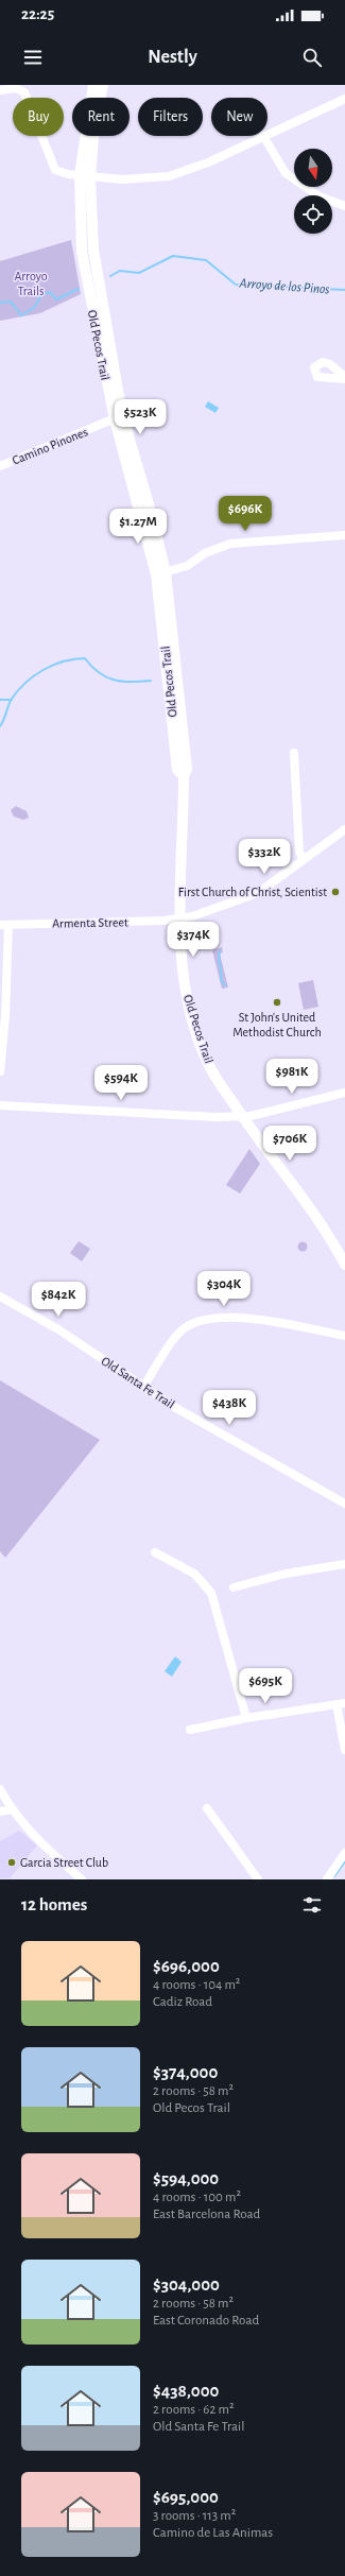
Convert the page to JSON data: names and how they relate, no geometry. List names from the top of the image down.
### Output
{
  "streets": {
    "main road": ["Old Pecos Trail"],
    "street": ["Camino Pinones", "Armenta Street", "Old Santa Fe Trail"]
  },
  "crossings": [
    ["Old Pecos Trail", "Camino Pinones"],
    ["Old Pecos Trail", "Armenta Street"]
  ],
  "water": ["Arroyo de los Pinos"],
  "parks": ["Arroyo Trails"],
  "places": ["First Church of Christ, Scientist", "St John's United Methodist Church", "Garcia Street Club"],
  "north": "bottom",
  "page": {
    "status": "22:25",
    "header": "Nestly",
    "chip": [
      "Buy",
      "Rent",
      "Filters",
      "New"
    ],
    "price": [
      "$523K",
      "$696K",
      "$1.27M",
      "$332K",
      "$374K",
      "$981K",
      "$594K",
      "$706K",
      "$304K",
      "$842K",
      "$438K",
      "$695K"
    ],
    "heading": "12 homes",
    "list": [
      {
        "name": "$696,000",
        "note": "4 rooms · 104 m² · Cadiz Road"
      },
      {
        "name": "$374,000",
        "note": "2 rooms · 58 m² · Old Pecos Trail"
      },
      {
        "name": "$594,000",
        "note": "4 rooms · 100 m² · East Barcelona Road"
      },
      {
        "name": "$304,000",
        "note": "2 rooms · 58 m² · East Coronado Road"
      },
      {
        "name": "$438,000",
        "note": "2 rooms · 62 m² · Old Santa Fe Trail"
      },
      {
        "name": "$695,000",
        "note": "3 rooms · 113 m² · Camino de Las Animas"
      }
    ]
  }
}
